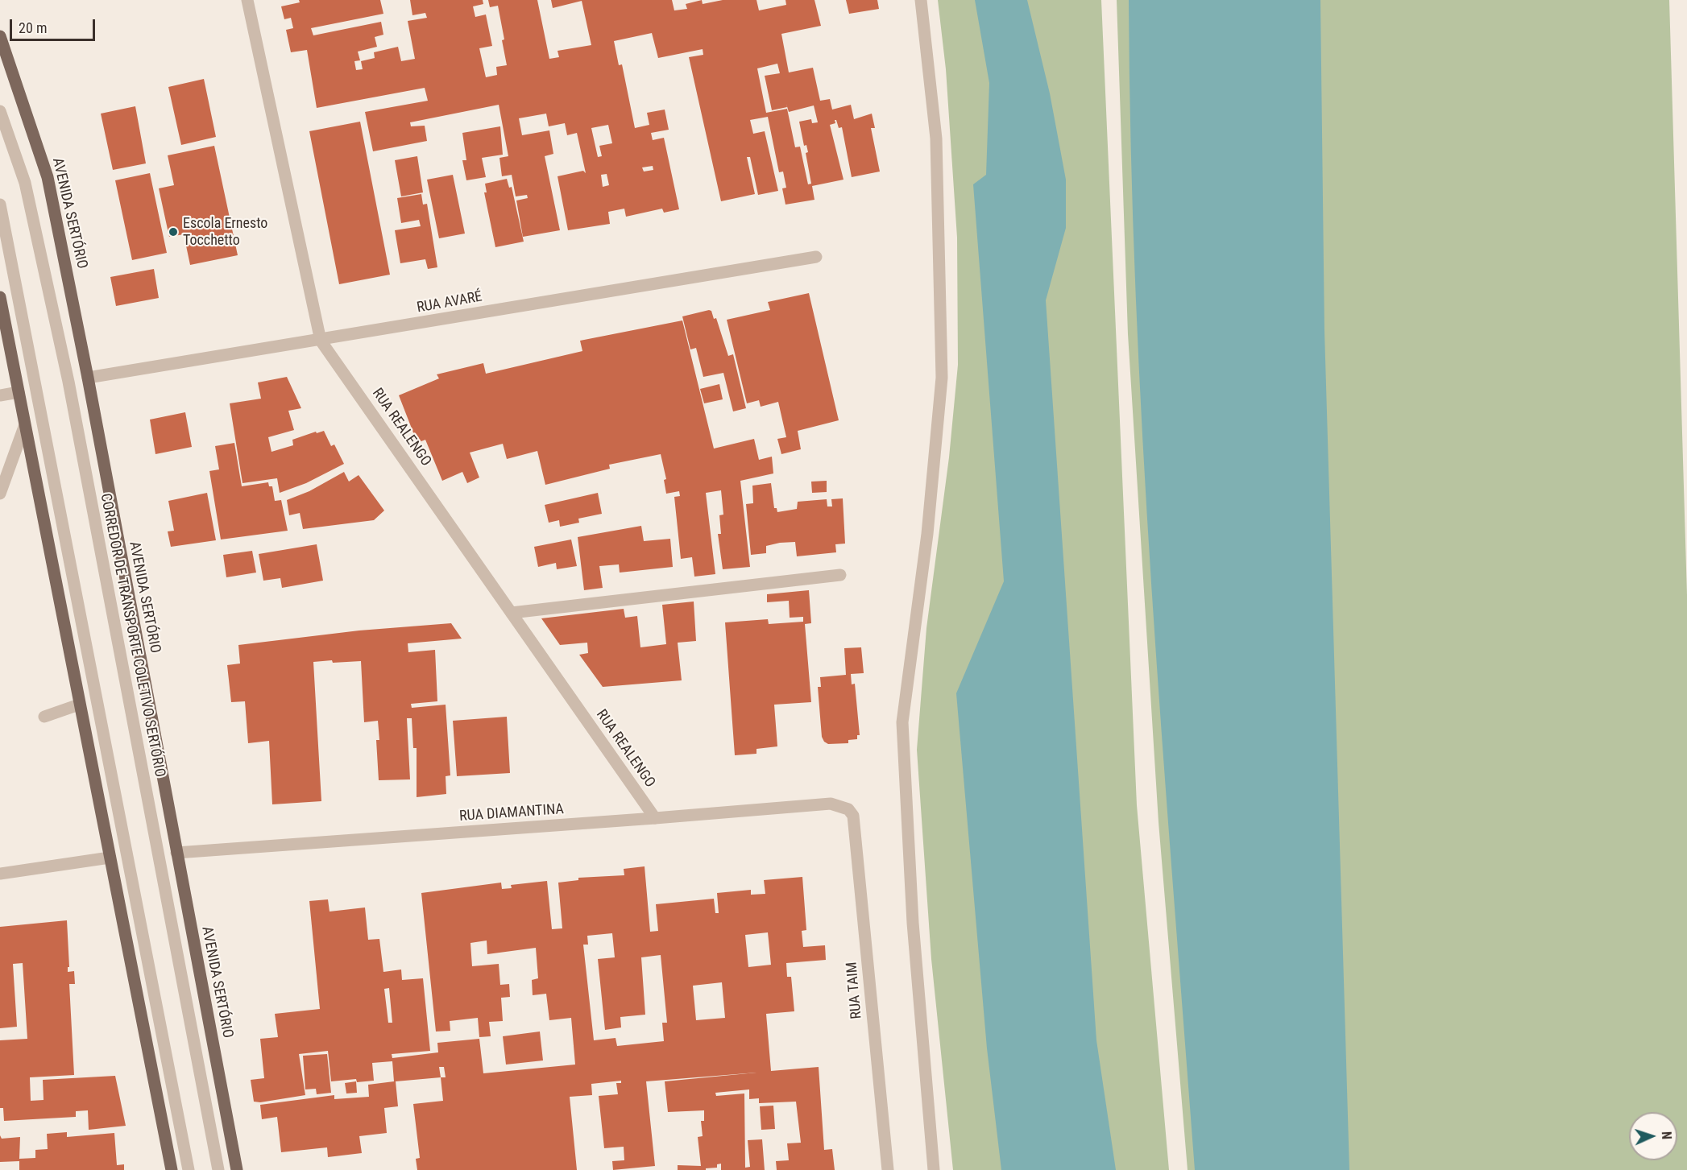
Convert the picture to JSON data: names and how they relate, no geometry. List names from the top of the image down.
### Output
{
  "streets": {
    "main road": ["AVENIDA SERTÓRIO"],
    "street": [
      "RUA AVARÉ",
      "RUA REALENGO",
      "CORREDOR DE TRANSPORTE COLETIVO SERTÓRIO",
      "RUA DIAMANTINA",
      "RUA TAIM"
    ]
  },
  "crossings": [
    ["AVENIDA SERTÓRIO", "RUA AVARÉ"],
    ["AVENIDA SERTÓRIO", "RUA DIAMANTINA"],
    ["RUA AVARÉ", "RUA REALENGO"],
    ["RUA AVARÉ", "CORREDOR DE TRANSPORTE COLETIVO SERTÓRIO"],
    ["RUA REALENGO", "RUA DIAMANTINA"],
    ["CORREDOR DE TRANSPORTE COLETIVO SERTÓRIO", "RUA DIAMANTINA"],
    ["RUA DIAMANTINA", "RUA TAIM"]
  ],
  "places": ["Escola Ernesto Tocchetto"],
  "scale_bar": "20 m",
  "north": "right"
}
